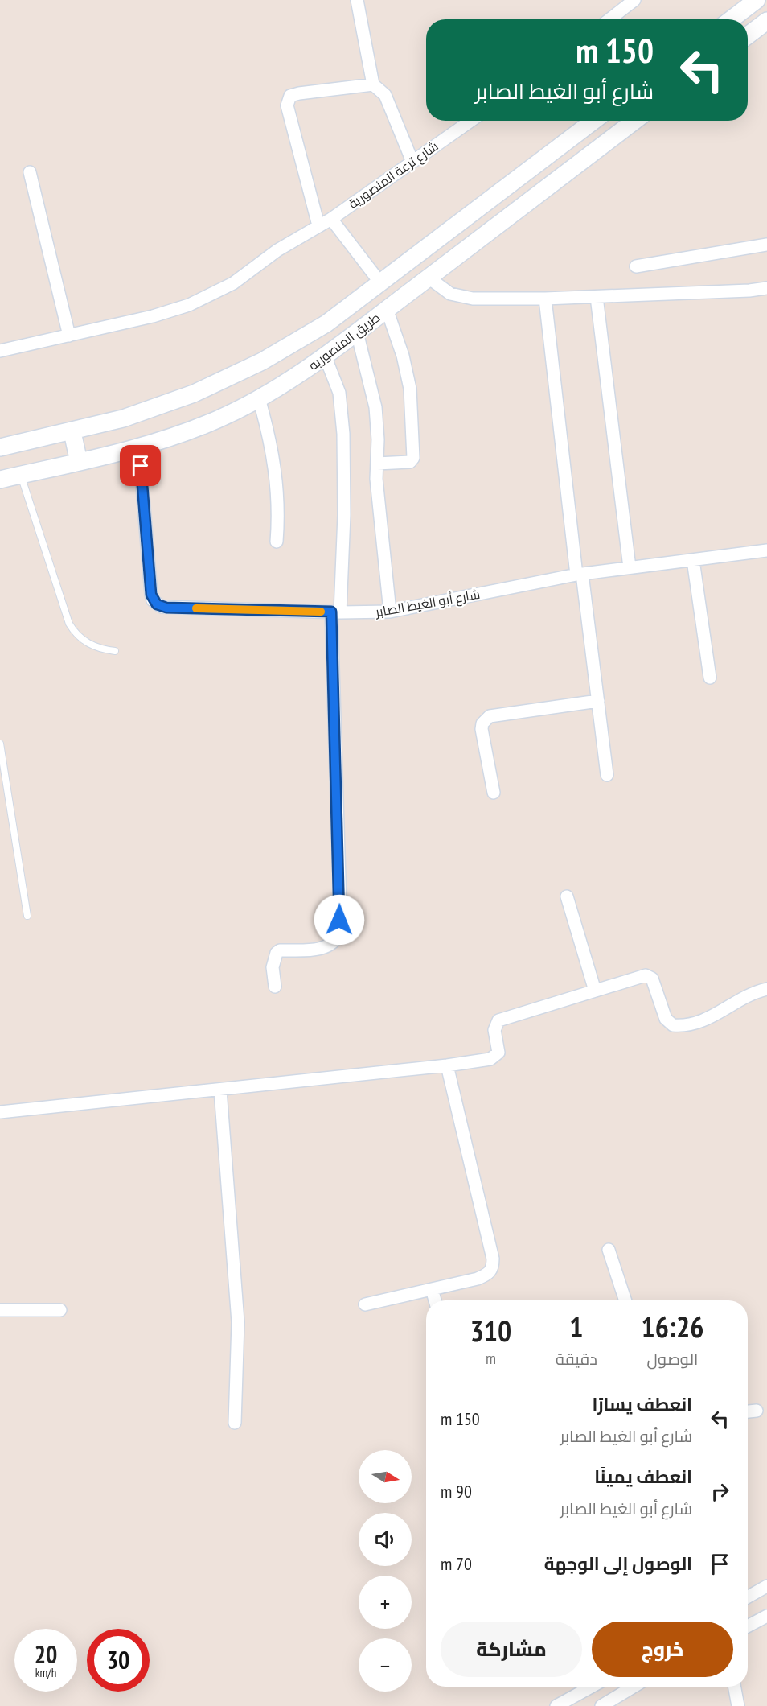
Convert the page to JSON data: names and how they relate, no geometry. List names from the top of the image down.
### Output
{
  "streets": {
    "main road": ["طريق المنصوريه"],
    "street": ["شارع ترعة المنصورية", "شارع أبو الغيط الصابر"]
  },
  "crossings": [
    ["طريق المنصوريه", "شارع أبو الغيط الصابر"]
  ],
  "north": "right",
  "page": {
    "turn": ["150 m", "شارع أبو الغيط الصابر"],
    "eta": [
      "16:26",
      "الوصول",
      "1",
      "دقيقة",
      "310",
      "m"
    ],
    "list": [
      {
        "name": "انعطف يسارًا",
        "note": "شارع أبو الغيط الصابر",
        "value": "150 m"
      },
      {
        "name": "انعطف يمينًا",
        "note": "شارع أبو الغيط الصابر",
        "value": "90 m"
      },
      {
        "name": "الوصول إلى الوجهة",
        "value": "70 m"
      }
    ],
    "map_buttons": ["+", "−"],
    "buttons": ["خروج", "مشاركة"],
    "speed": "20 km/h",
    "limit": "30"
  }
}
